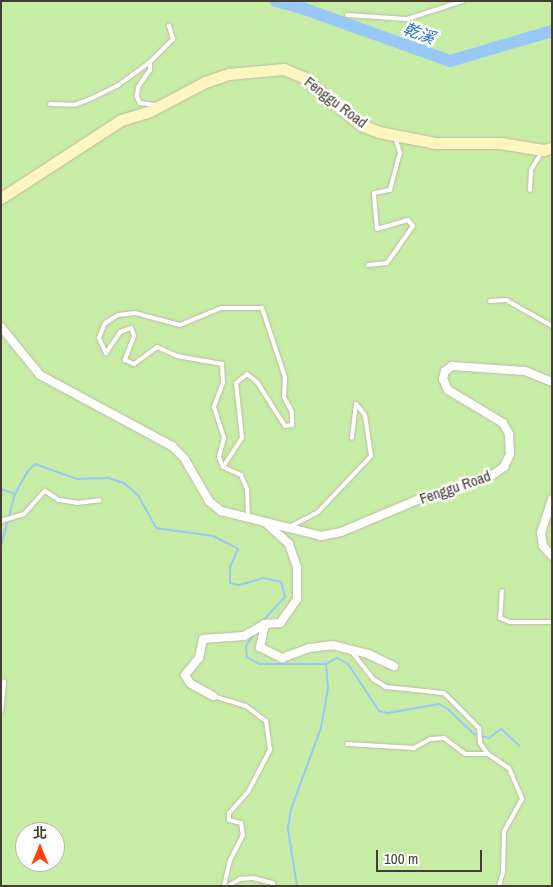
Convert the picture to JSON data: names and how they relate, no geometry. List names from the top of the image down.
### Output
{
  "streets": {
    "street": ["Fenggu Road"]
  },
  "water": ["乾溪"],
  "scale_bar": "100 m",
  "north": "top"
}
